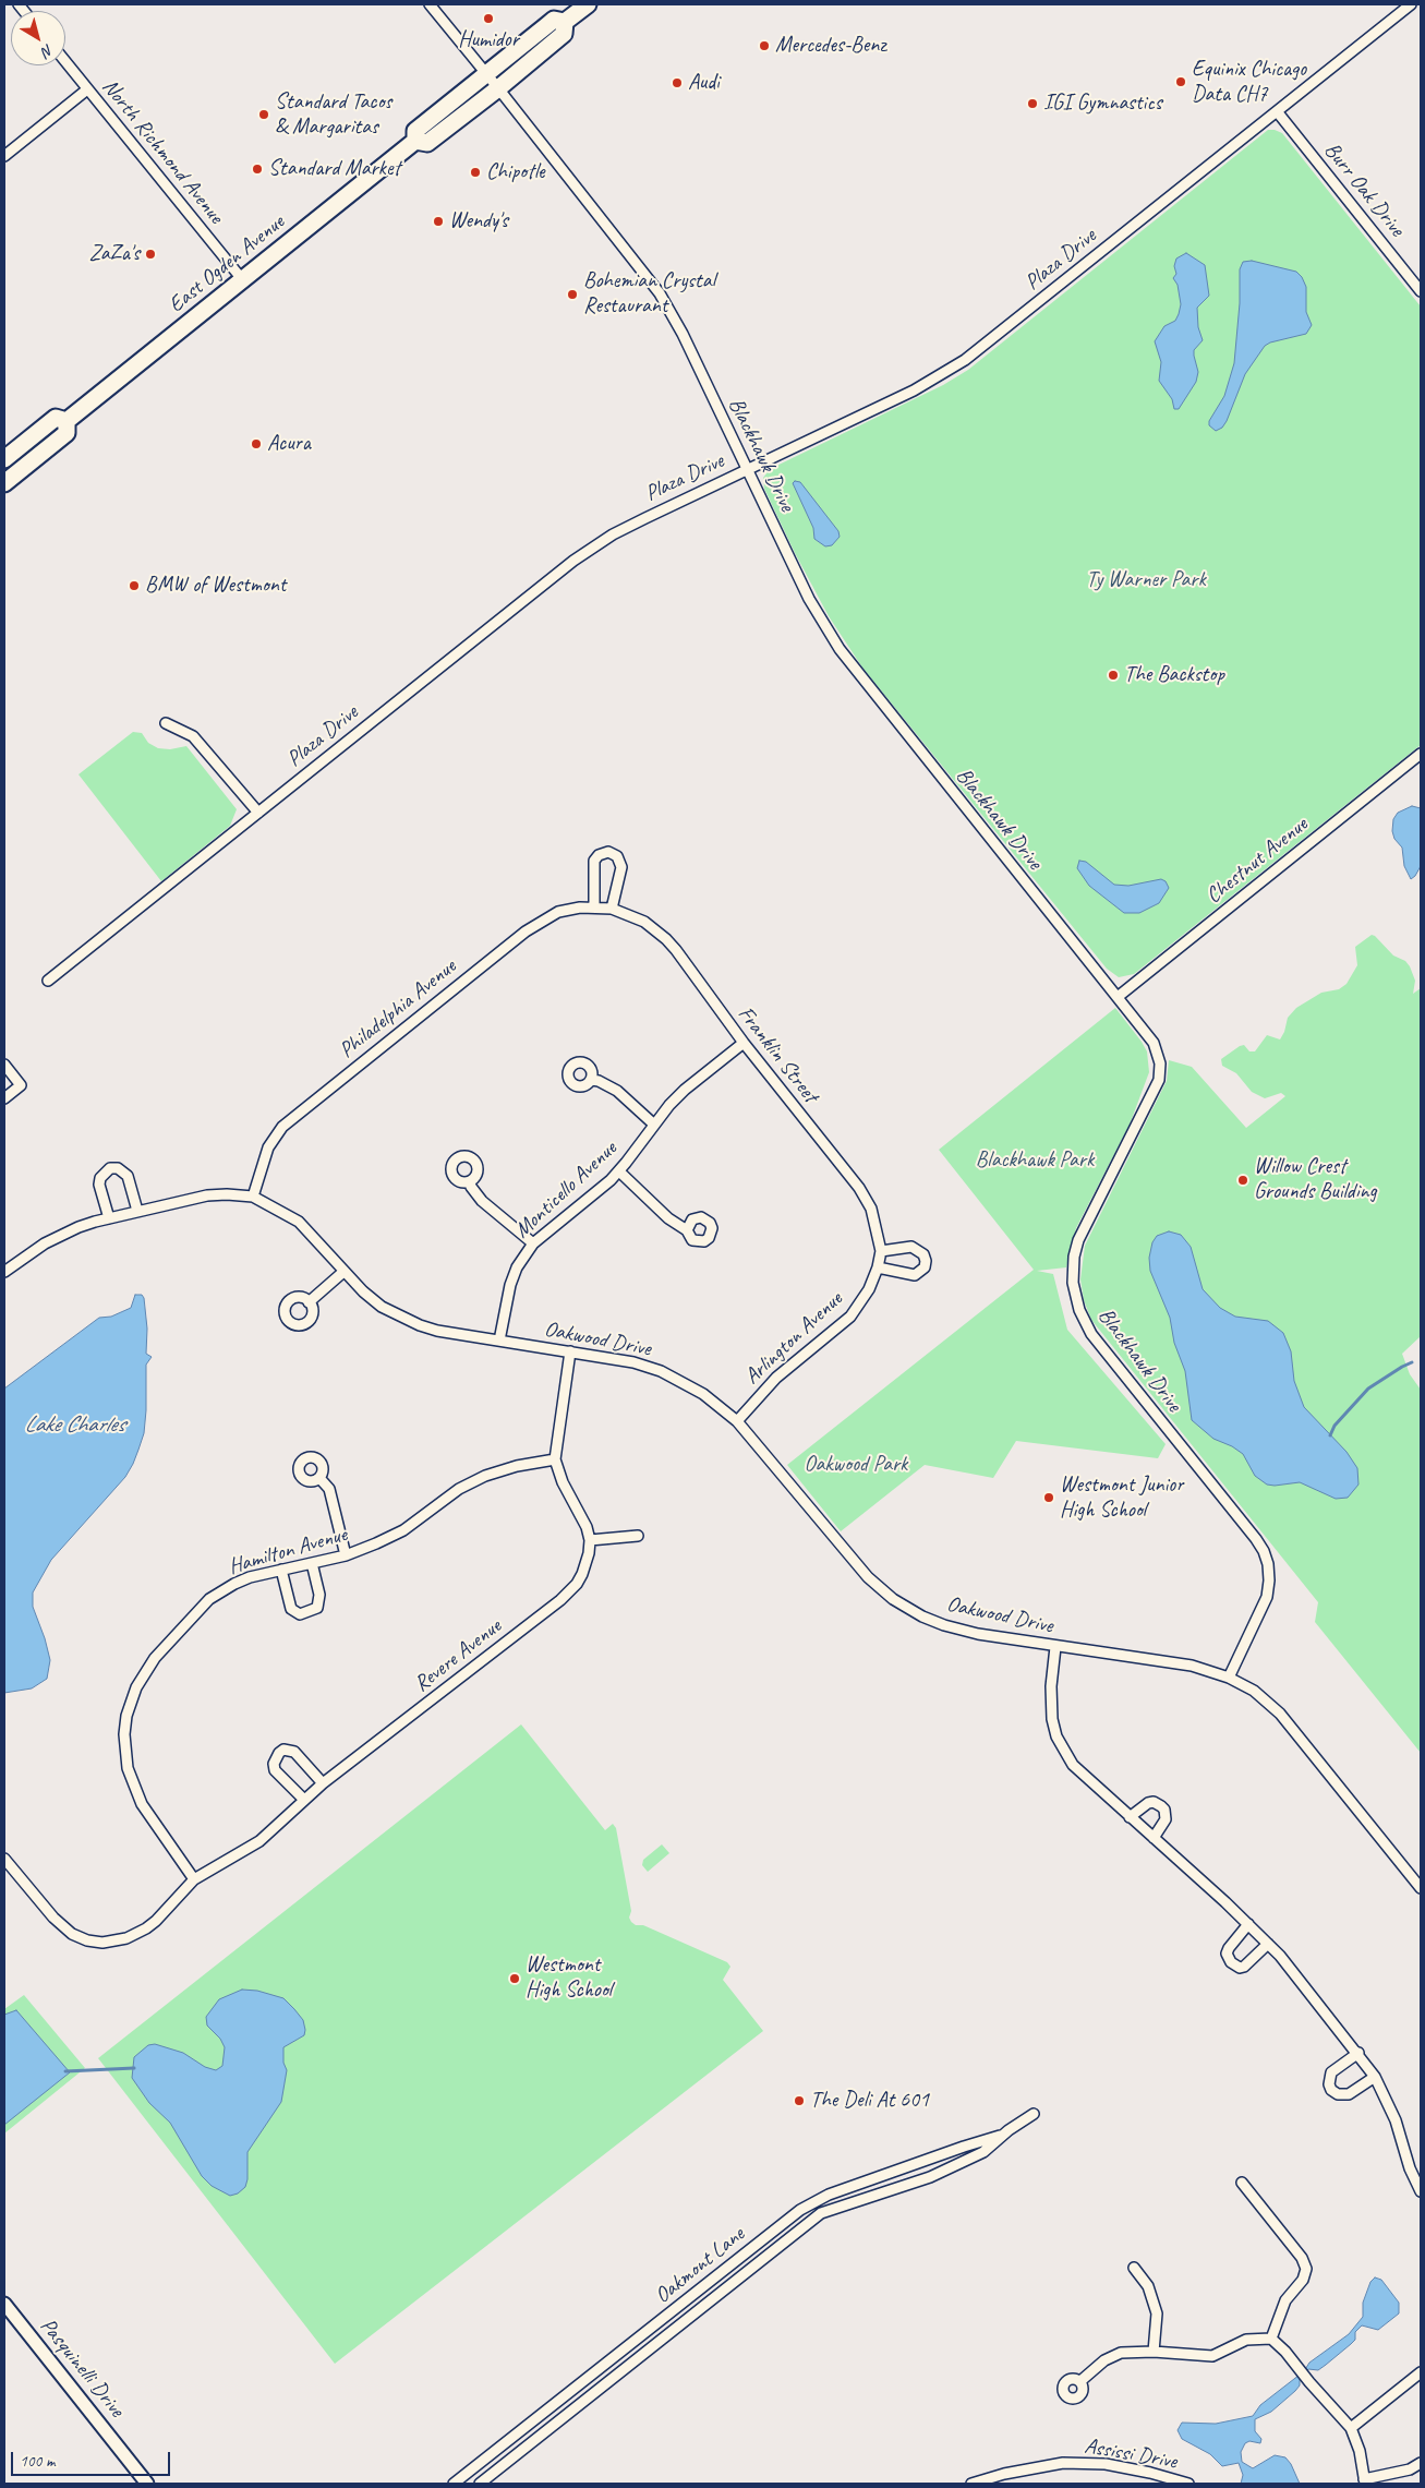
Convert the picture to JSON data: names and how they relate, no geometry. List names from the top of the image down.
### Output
{
  "streets": {
    "main road": ["East Ogden Avenue"],
    "street": [
      "North Richmond Avenue",
      "Burr Oak Drive",
      "Plaza Drive",
      "Blackhawk Drive",
      "Chestnut Avenue",
      "Philadelphia Avenue",
      "Franklin Street",
      "Monticello Avenue",
      "Arlington Avenue",
      "Oakwood Drive",
      "Hamilton Avenue",
      "Revere Avenue",
      "Oakmont Lane",
      "Pasquinelli Drive",
      "Assissi Drive"
    ]
  },
  "crossings": [
    ["North Richmond Avenue", "East Ogden Avenue"],
    ["Burr Oak Drive", "Plaza Drive"],
    ["Plaza Drive", "Blackhawk Drive"],
    ["East Ogden Avenue", "Blackhawk Drive"],
    ["Blackhawk Drive", "Chestnut Avenue"],
    ["Blackhawk Drive", "Oakwood Drive"],
    ["Philadelphia Avenue", "Franklin Street"],
    ["Philadelphia Avenue", "Oakwood Drive"],
    ["Franklin Street", "Monticello Avenue"],
    ["Franklin Street", "Arlington Avenue"],
    ["Monticello Avenue", "Oakwood Drive"],
    ["Arlington Avenue", "Oakwood Drive"],
    ["Oakwood Drive", "Revere Avenue"],
    ["Hamilton Avenue", "Revere Avenue"]
  ],
  "water": ["Lake Charles"],
  "parks": ["Ty Warner Park", "Blackhawk Park", "Oakwood Park"],
  "places": [
    "Humidor",
    "Mercedes-Benz",
    "Equinix Chicago Data CH7",
    "Audi",
    "IGI Gymnastics",
    "Standard Tacos & Margaritas",
    "Standard Market",
    "Chipotle",
    "Wendy's",
    "ZaZa's",
    "Bohemian Crystal Restaurant",
    "Acura",
    "BMW of Westmont",
    "The Backstop",
    "Willow Crest Grounds Building",
    "Westmont Junior High School",
    "Westmont High School",
    "The Deli At 601"
  ],
  "scale_bar": "100 m",
  "north": "bottom right"
}
